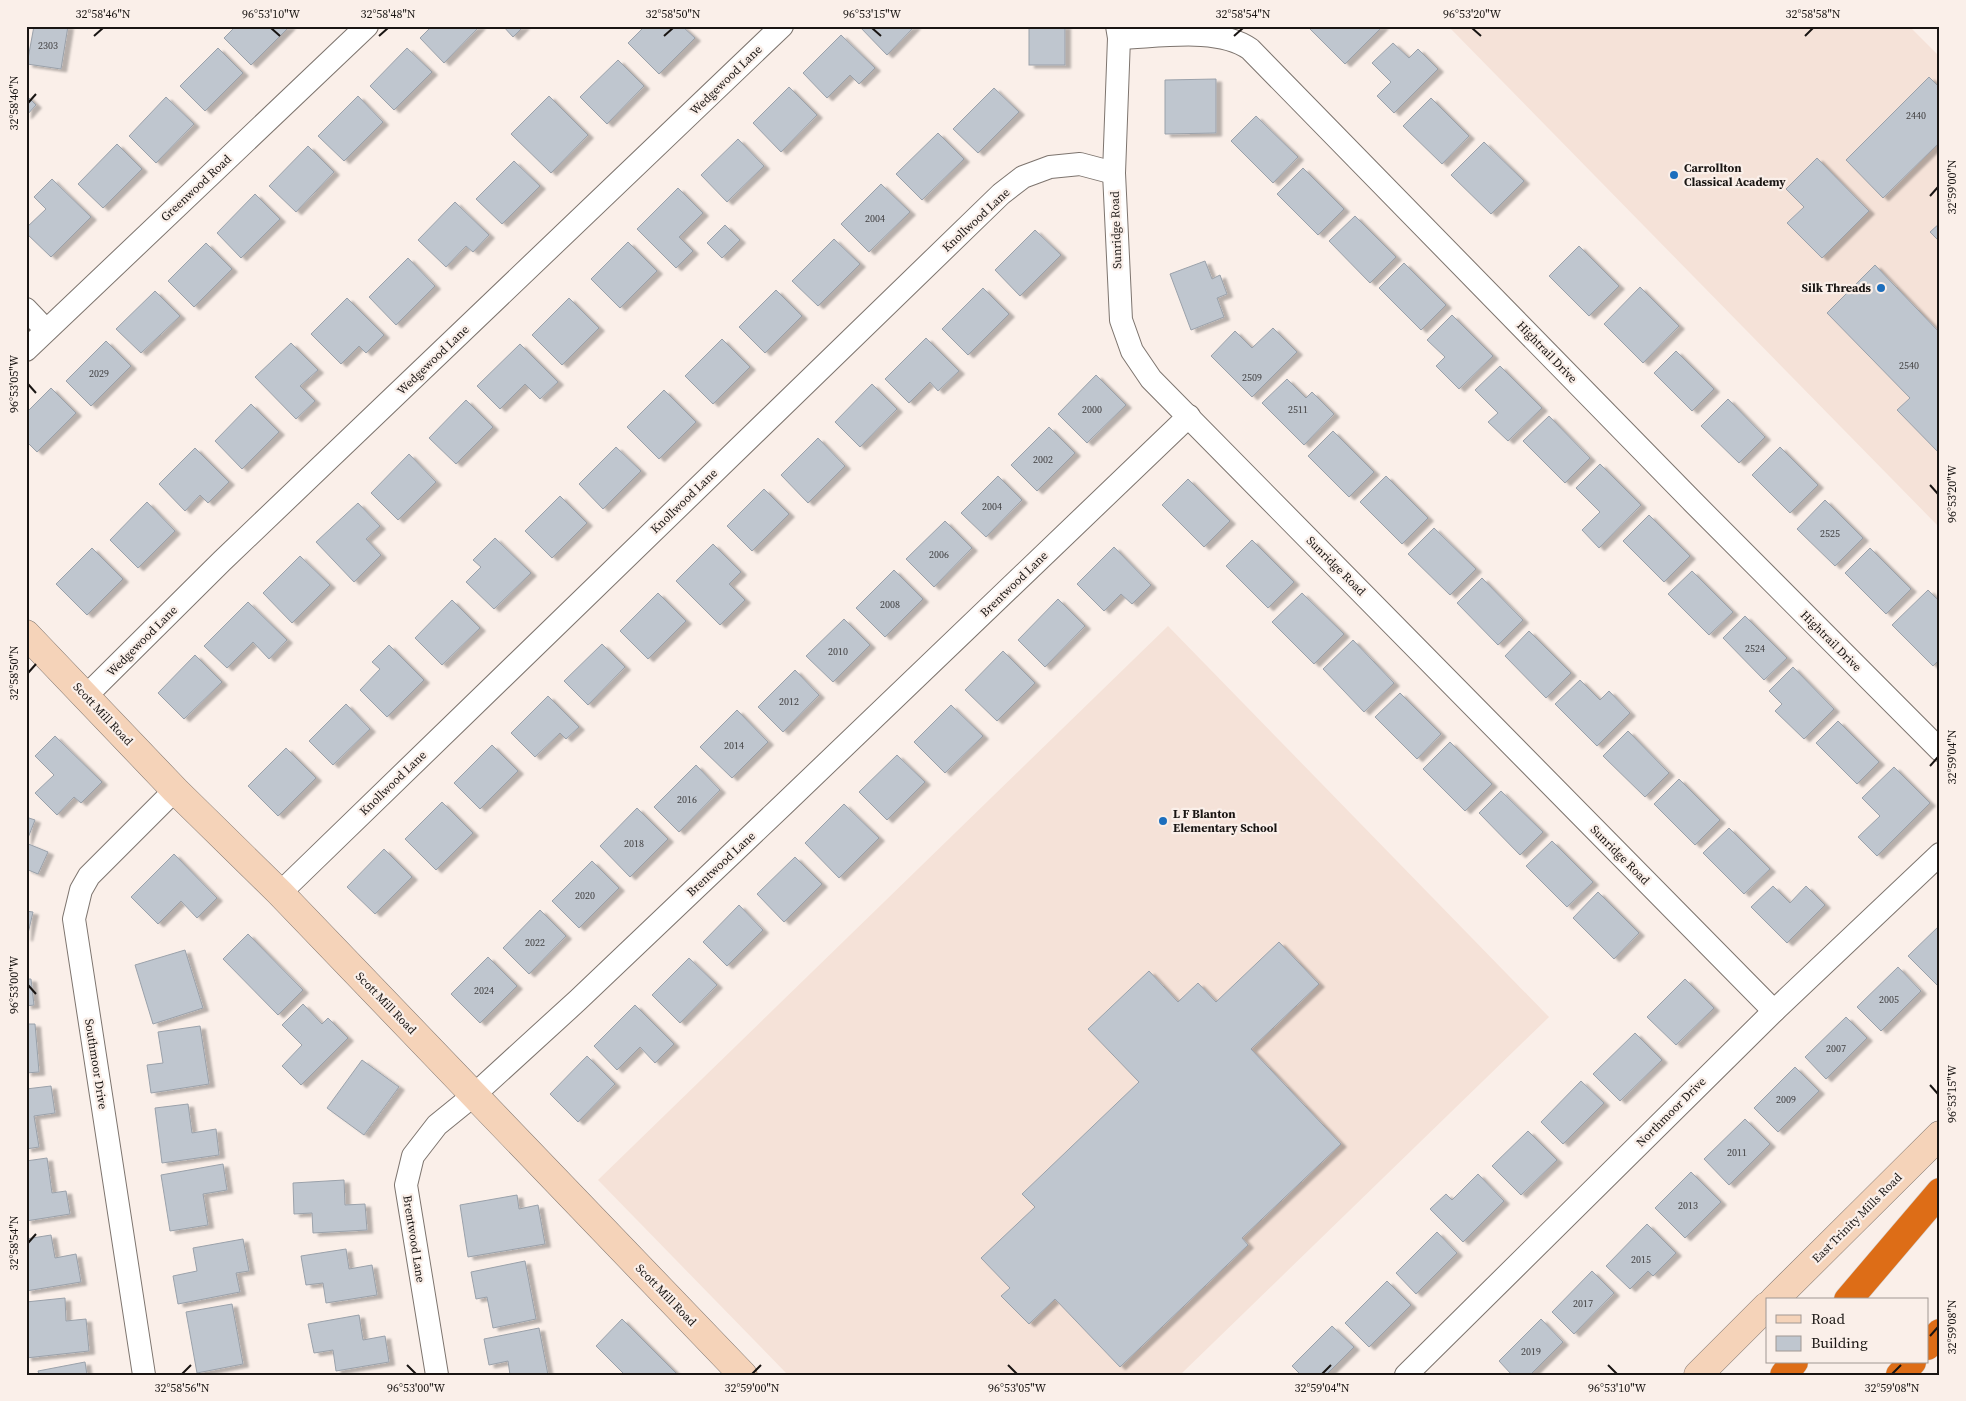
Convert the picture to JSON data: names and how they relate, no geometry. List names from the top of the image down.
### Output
{
  "streets": {
    "street": [
      "Wedgewood Lane",
      "Greenwood Road",
      "Knollwood Lane",
      "Sunridge Road",
      "Hightrail Drive",
      "Brentwood Lane",
      "Scott Mill Road",
      "Southmoor Drive",
      "Northmoor Drive",
      "East Trinity Mills Road"
    ]
  },
  "crossings": [
    ["Wedgewood Lane", "Scott Mill Road"],
    ["Knollwood Lane", "Sunridge Road"],
    ["Knollwood Lane", "Scott Mill Road"],
    ["Sunridge Road", "Hightrail Drive"],
    ["Sunridge Road", "Brentwood Lane"],
    ["Sunridge Road", "Northmoor Drive"],
    ["Brentwood Lane", "Scott Mill Road"],
    ["Scott Mill Road", "Southmoor Drive"]
  ],
  "places": ["Carrollton Classical Academy", "Silk Threads", "L F Blanton Elementary School"],
  "house_numbers": [
    "2303",
    "2440",
    "2004",
    "2540",
    "2029",
    "2509",
    "2000",
    "2511",
    "2002",
    "2004",
    "2525",
    "2006",
    "2008",
    "2524",
    "2010",
    "2012",
    "2014",
    "2016",
    "2018",
    "2020",
    "2022",
    "2024",
    "2005",
    "2007",
    "2009",
    "2011",
    "2013",
    "2015",
    "2017",
    "2019"
  ],
  "legend": ["Road", "Building"],
  "coordinates": [
    "32°58'46\"N",
    "96°53'10\"W",
    "32°58'48\"N",
    "32°58'50\"N",
    "96°53'15\"W",
    "32°58'54\"N",
    "96°53'20\"W",
    "32°58'58\"N",
    "32°59'00\"N",
    "96°53'05\"W",
    "32°59'04\"N",
    "96°53'00\"W",
    "32°59'08\"N",
    "32°58'56\"N"
  ]
}
